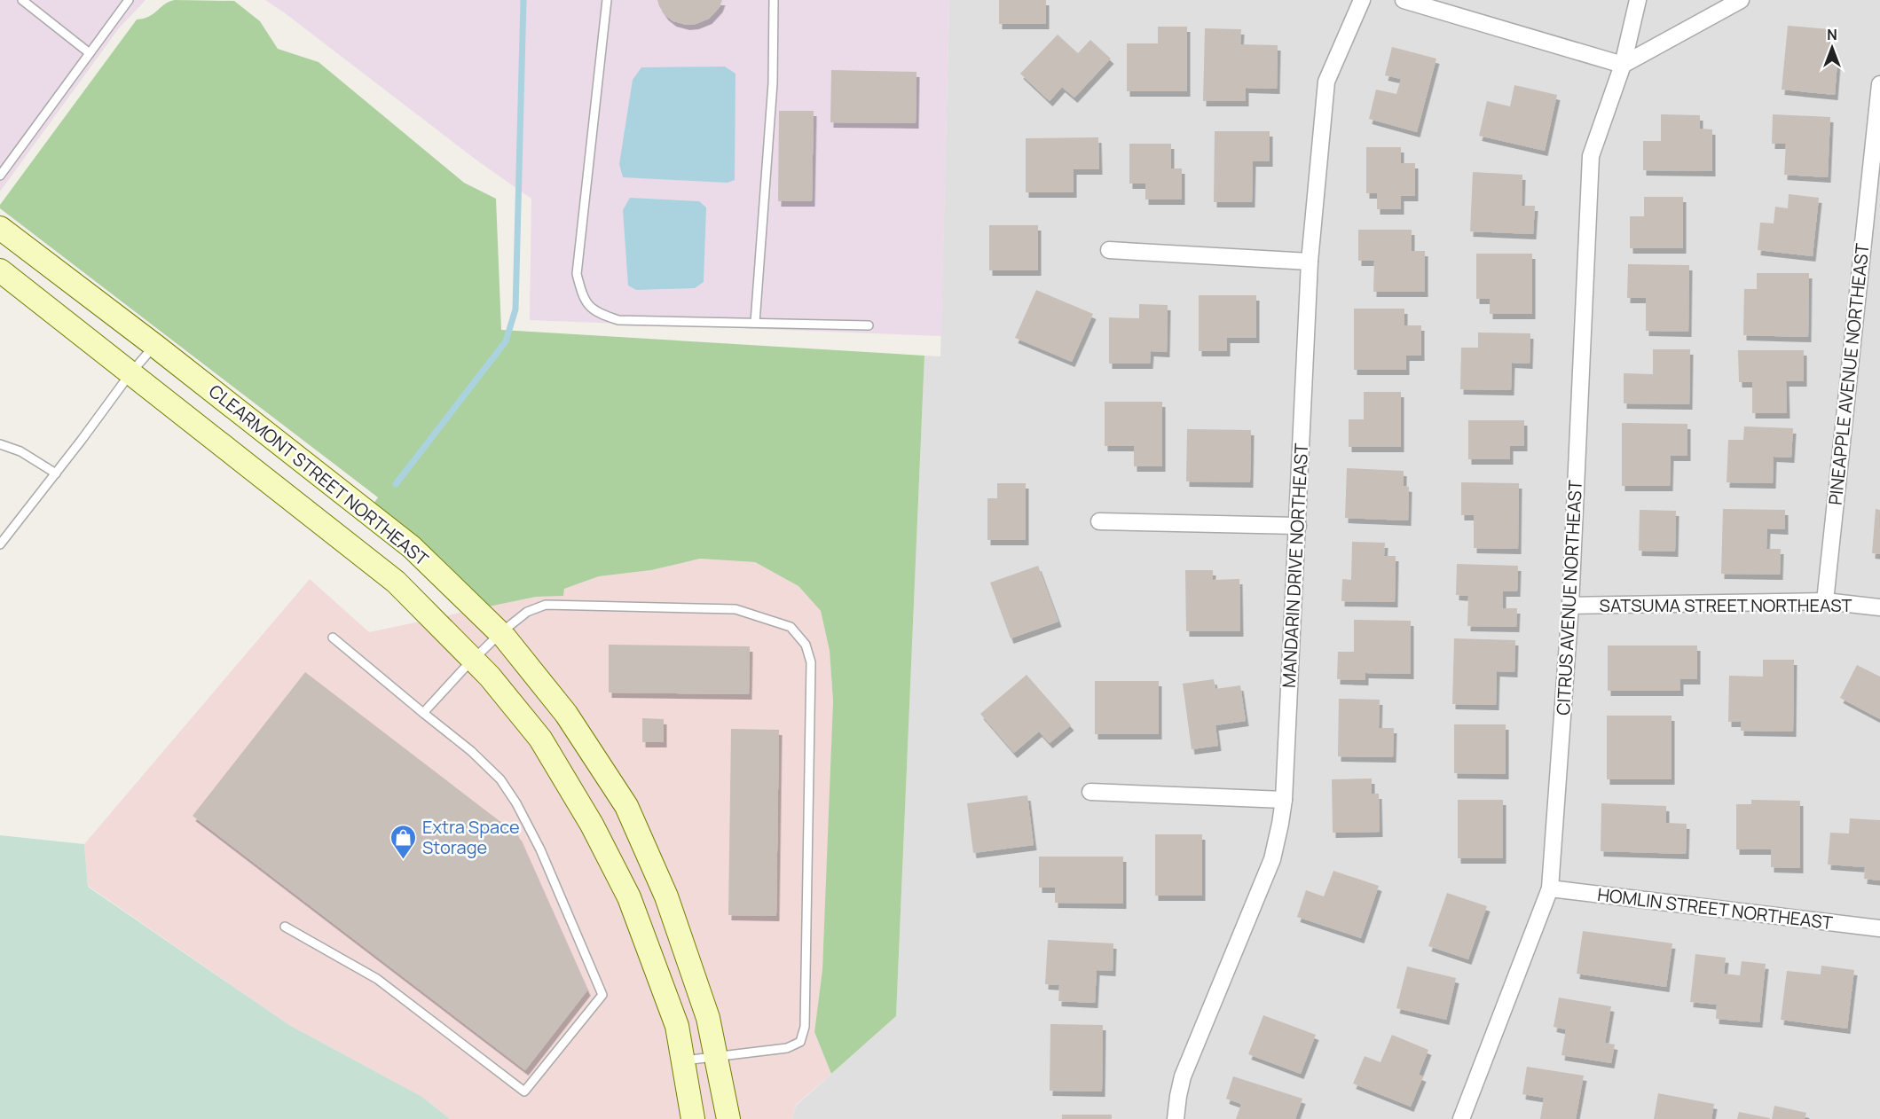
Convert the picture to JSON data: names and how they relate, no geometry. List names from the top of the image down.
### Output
{
  "streets": {
    "street": [
      "PINEAPPLE AVENUE NORTHEAST",
      "CLEARMONT STREET NORTHEAST",
      "MANDARIN DRIVE NORTHEAST",
      "CITRUS AVENUE NORTHEAST",
      "SATSUMA STREET NORTHEAST",
      "HOMLIN STREET NORTHEAST"
    ]
  },
  "crossings": [
    ["PINEAPPLE AVENUE NORTHEAST", "SATSUMA STREET NORTHEAST"],
    ["CITRUS AVENUE NORTHEAST", "SATSUMA STREET NORTHEAST"],
    ["CITRUS AVENUE NORTHEAST", "HOMLIN STREET NORTHEAST"]
  ],
  "places": {
    "shop": ["Extra Space Storage"]
  },
  "north": "top"
}
